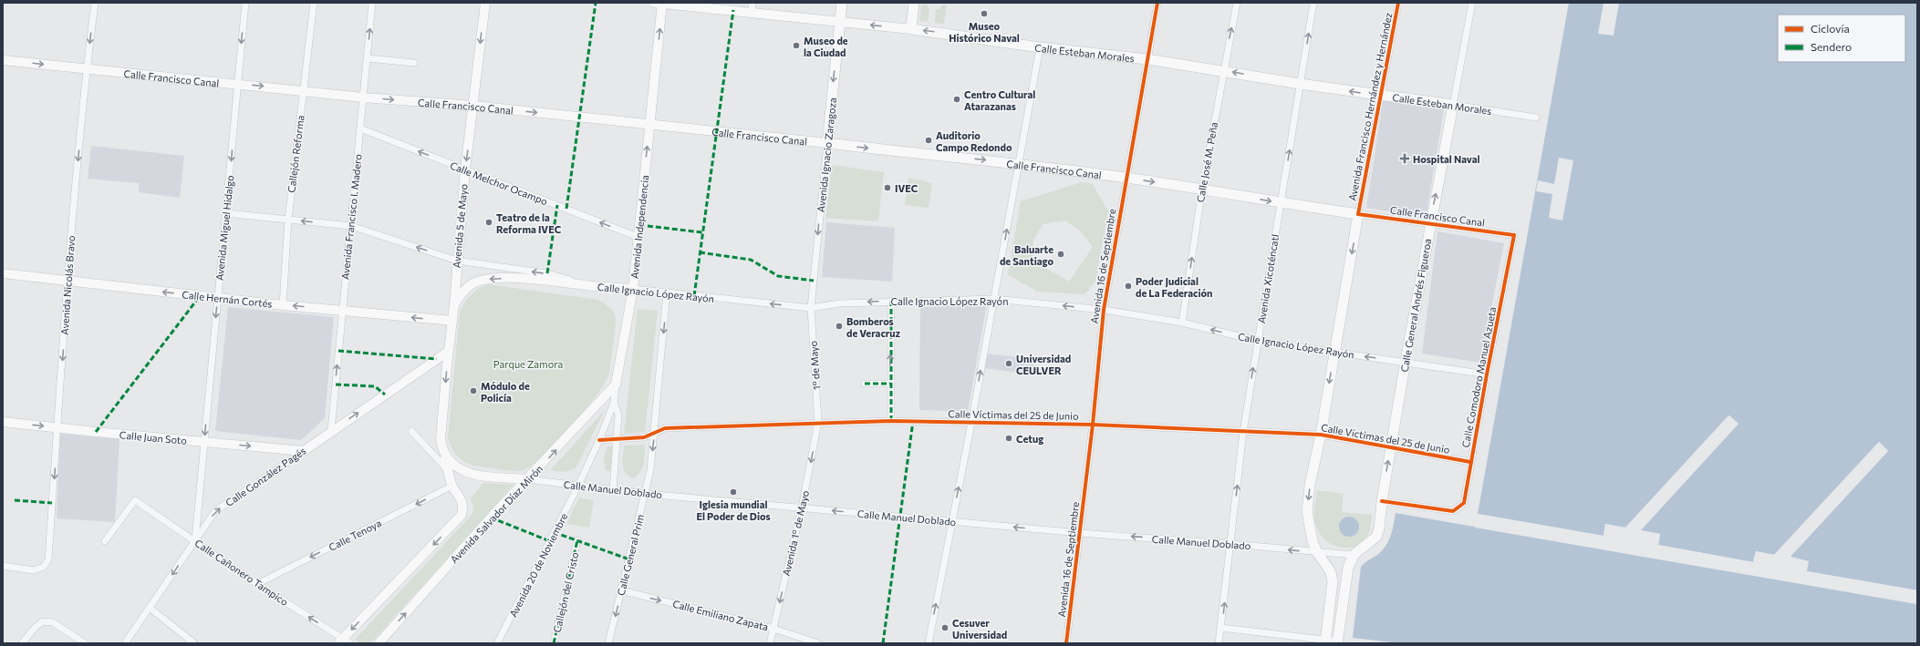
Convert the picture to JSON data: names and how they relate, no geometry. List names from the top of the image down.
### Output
{
  "streets": {
    "main road": [
      "Calle Esteban Morales",
      "Calle Francisco Canal",
      "Avenida Francisco Hernández y Hernández",
      "Avenida Ignacio Zaragoza",
      "Avenida 5 de Mayo",
      "Avenida Independencia",
      "Calle Ignacio López Rayón",
      "Calle Hernán Cortés",
      "Calle General Andrés Figueroa",
      "Calle Juan Soto",
      "Calle González Pagés",
      "Calle Manuel Doblado",
      "Avenida Salvador Díaz Mirón"
    ],
    "street": [
      "Callejón Reforma",
      "Calle José M. Peña",
      "Calle Melchor Ocampo",
      "Avenida Francisco I. Madero",
      "Avenida Miguel Hidalgo",
      "Avenida 16 de Septiembre",
      "Avenida Xicoténcatl",
      "Avenida Nicolás Bravo",
      "1º de Mayo",
      "Calle Comodoro Manuel Azueta",
      "Calle Víctimas del 25 de Junio",
      "Avenida 1º de Mayo",
      "Calle Tenoya",
      "Calle General Prim",
      "Avenida 20 de Noviembre",
      "Calle Cañonero Tampico",
      "Callejón del Cristo",
      "Calle Emiliano Zapata"
    ]
  },
  "crossings": [
    ["Calle Esteban Morales", "Avenida Francisco Hernández y Hernández"],
    ["Calle Esteban Morales", "Avenida Ignacio Zaragoza"],
    ["Calle Esteban Morales", "Calle José M. Peña"],
    ["Calle Esteban Morales", "Avenida Independencia"],
    ["Calle Esteban Morales", "Avenida 16 de Septiembre"],
    ["Calle Esteban Morales", "Avenida Xicoténcatl"],
    ["Calle Esteban Morales", "Calle General Andrés Figueroa"],
    ["Calle Francisco Canal", "Avenida Francisco Hernández y Hernández"],
    ["Calle Francisco Canal", "Callejón Reforma"],
    ["Calle Francisco Canal", "Avenida Ignacio Zaragoza"],
    ["Calle Francisco Canal", "Calle José M. Peña"],
    ["Calle Francisco Canal", "Avenida Francisco I. Madero"],
    ["Calle Francisco Canal", "Avenida 5 de Mayo"],
    ["Calle Francisco Canal", "Avenida Independencia"],
    ["Calle Francisco Canal", "Avenida Miguel Hidalgo"],
    ["Calle Francisco Canal", "Avenida 16 de Septiembre"],
    ["Calle Francisco Canal", "Avenida Xicoténcatl"],
    ["Calle Francisco Canal", "Avenida Nicolás Bravo"],
    ["Calle Francisco Canal", "Calle General Andrés Figueroa"],
    ["Calle Francisco Canal", "Calle Comodoro Manuel Azueta"],
    ["Avenida Francisco Hernández y Hernández", "Calle Ignacio López Rayón"],
    ["Avenida Francisco Hernández y Hernández", "Calle Víctimas del 25 de Junio"],
    ["Avenida Francisco Hernández y Hernández", "Calle Manuel Doblado"],
    ["Callejón Reforma", "Calle Ignacio López Rayón"],
    ["Callejón Reforma", "Calle Hernán Cortés"],
    ["Avenida Ignacio Zaragoza", "Calle Ignacio López Rayón"],
    ["Avenida Ignacio Zaragoza", "1º de Mayo"],
    ["Calle José M. Peña", "Calle Ignacio López Rayón"],
    ["Calle Melchor Ocampo", "Avenida Francisco I. Madero"],
    ["Calle Melchor Ocampo", "Avenida 5 de Mayo"],
    ["Calle Melchor Ocampo", "Avenida Independencia"],
    ["Avenida Francisco I. Madero", "Calle Ignacio López Rayón"],
    ["Avenida Francisco I. Madero", "Calle Hernán Cortés"],
    ["Avenida Francisco I. Madero", "Calle González Pagés"],
    ["Avenida 5 de Mayo", "Calle Ignacio López Rayón"],
    ["Avenida 5 de Mayo", "Calle Hernán Cortés"],
    ["Avenida 5 de Mayo", "Calle González Pagés"],
    ["Avenida 5 de Mayo", "Calle Manuel Doblado"],
    ["Avenida Independencia", "Calle Ignacio López Rayón"],
    ["Avenida Independencia", "Calle Víctimas del 25 de Junio"],
    ["Avenida Independencia", "Calle Manuel Doblado"],
    ["Avenida Independencia", "Avenida Salvador Díaz Mirón"],
    ["Avenida Independencia", "Avenida 20 de Noviembre"],
    ["Avenida Miguel Hidalgo", "Calle Ignacio López Rayón"],
    ["Avenida Miguel Hidalgo", "Calle Hernán Cortés"],
    ["Avenida Miguel Hidalgo", "Calle Juan Soto"],
    ["Avenida Miguel Hidalgo", "Calle González Pagés"],
    ["Avenida Miguel Hidalgo", "Calle Cañonero Tampico"],
    ["Avenida 16 de Septiembre", "Calle Ignacio López Rayón"],
    ["Avenida 16 de Septiembre", "Calle Víctimas del 25 de Junio"],
    ["Avenida 16 de Septiembre", "Calle Manuel Doblado"],
    ["Avenida Xicoténcatl", "Calle Ignacio López Rayón"],
    ["Avenida Xicoténcatl", "Calle Víctimas del 25 de Junio"],
    ["Avenida Xicoténcatl", "Calle Manuel Doblado"],
    ["Avenida Nicolás Bravo", "Calle Hernán Cortés"],
    ["Avenida Nicolás Bravo", "Calle Juan Soto"],
    ["Calle Ignacio López Rayón", "Calle General Andrés Figueroa"],
    ["Calle Ignacio López Rayón", "1º de Mayo"],
    ["Calle Ignacio López Rayón", "Calle Comodoro Manuel Azueta"],
    ["Calle Ignacio López Rayón", "Calle General Prim"],
    ["Calle General Andrés Figueroa", "Calle Comodoro Manuel Azueta"],
    ["Calle General Andrés Figueroa", "Calle Víctimas del 25 de Junio"],
    ["Calle General Andrés Figueroa", "Calle Manuel Doblado"],
    ["1º de Mayo", "Calle Víctimas del 25 de Junio"],
    ["1º de Mayo", "Avenida 1º de Mayo"],
    ["Calle Comodoro Manuel Azueta", "Calle Víctimas del 25 de Junio"],
    ["Calle Víctimas del 25 de Junio", "Avenida 1º de Mayo"],
    ["Calle Víctimas del 25 de Junio", "Calle General Prim"],
    ["Calle Juan Soto", "Calle González Pagés"],
    ["Calle González Pagés", "Calle Cañonero Tampico"],
    ["Calle Manuel Doblado", "Avenida Salvador Díaz Mirón"],
    ["Calle Manuel Doblado", "Avenida 1º de Mayo"],
    ["Calle Manuel Doblado", "Calle General Prim"],
    ["Calle Manuel Doblado", "Avenida 20 de Noviembre"],
    ["Avenida 1º de Mayo", "Calle Emiliano Zapata"],
    ["Calle Tenoya", "Calle Cañonero Tampico"],
    ["Calle General Prim", "Calle Emiliano Zapata"]
  ],
  "one_way": [
    "Calle Esteban Morales",
    "Calle Francisco Canal",
    "Avenida Francisco Hernández y Hernández",
    "Avenida Ignacio Zaragoza",
    "Calle José M. Peña",
    "Calle Melchor Ocampo",
    "Avenida Francisco I. Madero",
    "Avenida 5 de Mayo",
    "Avenida Independencia",
    "Avenida Miguel Hidalgo",
    "Avenida Xicoténcatl",
    "Avenida Nicolás Bravo",
    "Calle Ignacio López Rayón",
    "Calle Hernán Cortés",
    "Calle Juan Soto",
    "Calle Manuel Doblado",
    "Avenida 1º de Mayo",
    "Calle Tenoya",
    "Calle Emiliano Zapata"
  ],
  "parks": ["Parque Zamora"],
  "places": {
    "other": [
      "Museo Histórico Naval",
      "Museo de la Ciudad",
      "Centro Cultural Atarazanas",
      "Auditorio Campo Redondo",
      "IVEC",
      "Teatro de la Reforma IVEC",
      "Baluarte de Santiago",
      "Poder Judicial de La Federación",
      "Bomberos de Veracruz",
      "Universidad CEULVER",
      "Módulo de Policía",
      "Cetug",
      "Iglesia mundial El Poder de Dios",
      "Cesuver Universidad"
    ],
    "health": ["Hospital Naval"]
  },
  "legend": ["Ciclovía", "Sendero"]
}
